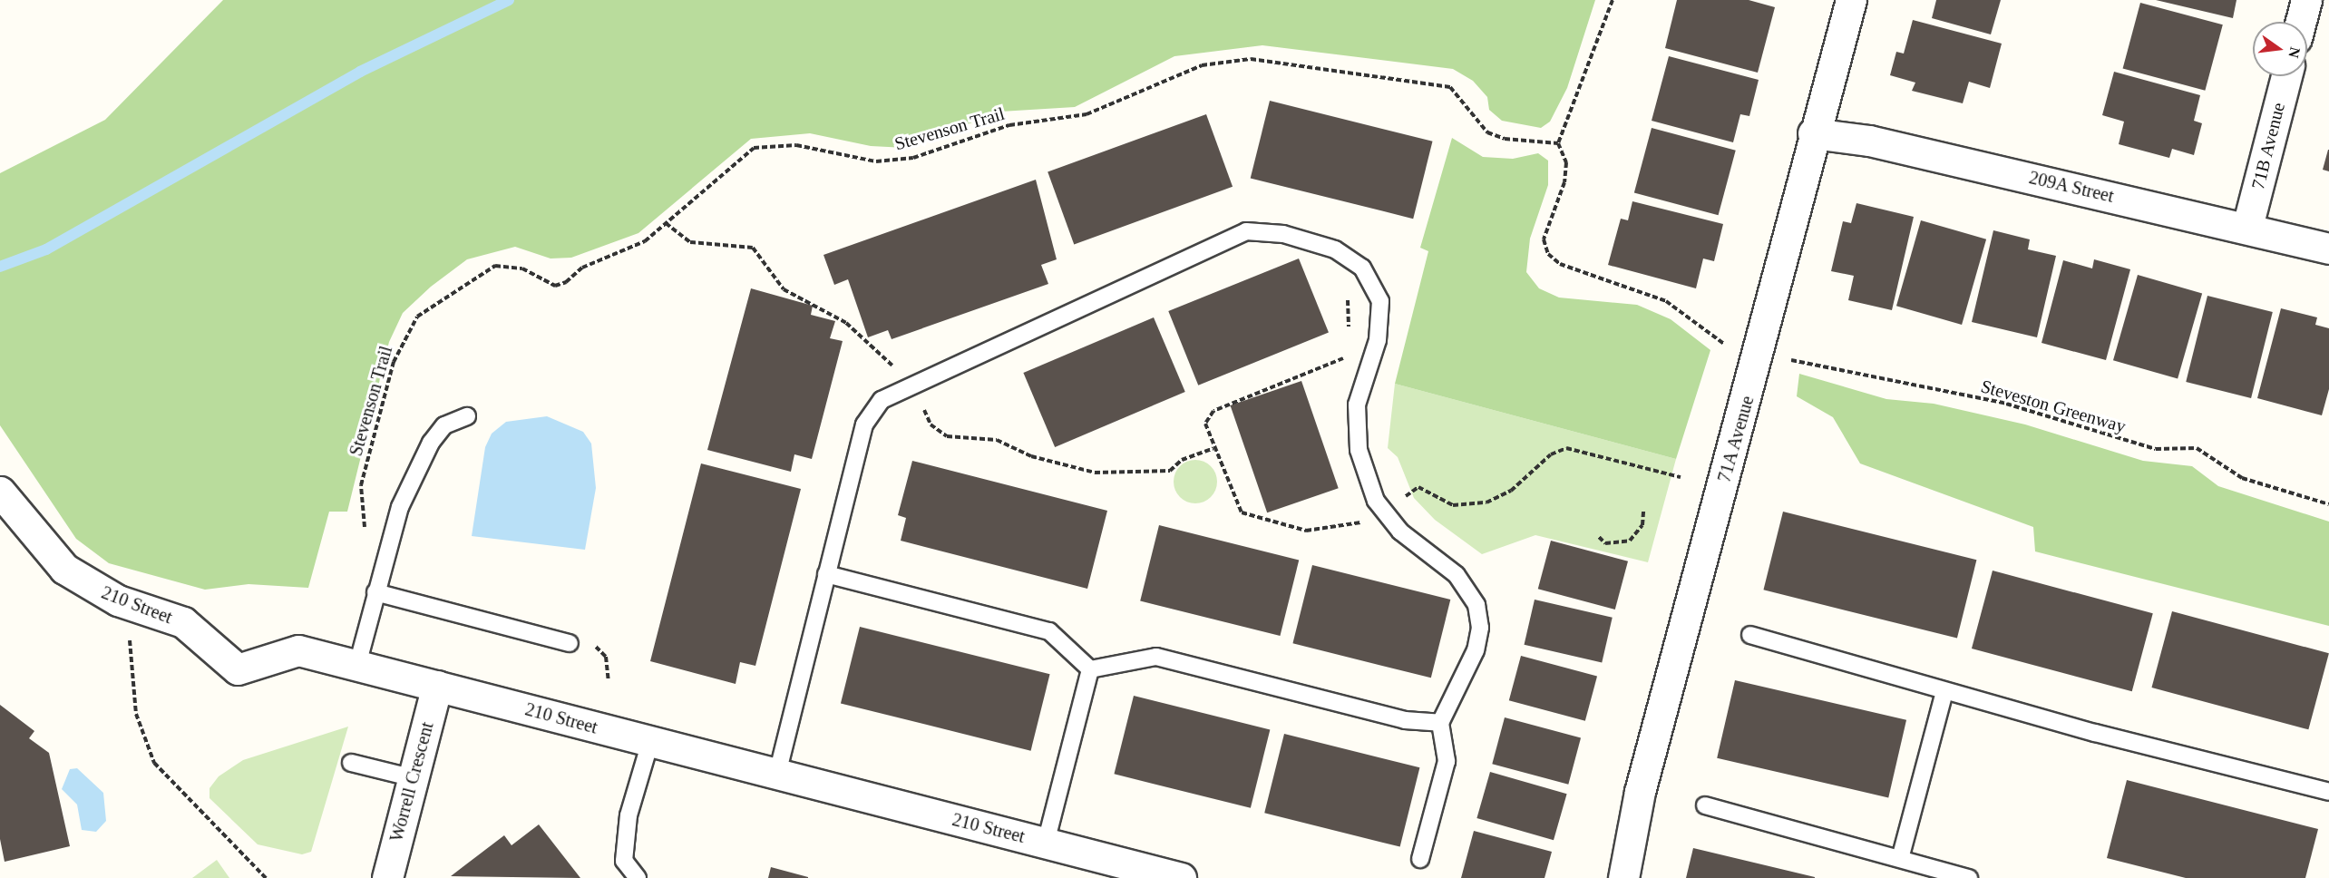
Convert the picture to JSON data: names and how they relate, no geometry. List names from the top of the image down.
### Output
{
  "streets": {
    "street": [
      "71B Avenue",
      "209A Street",
      "71A Avenue",
      "210 Street",
      "Worrell Crescent"
    ],
    "path": ["Stevenson Trail", "Steveston Greenway"]
  },
  "crossings": [
    ["Stevenson Trail", "Steveston Greenway"],
    ["71B Avenue", "209A Street"],
    ["209A Street", "71A Avenue"],
    ["Steveston Greenway", "71A Avenue"],
    ["210 Street", "Worrell Crescent"]
  ],
  "north": "right"
}
